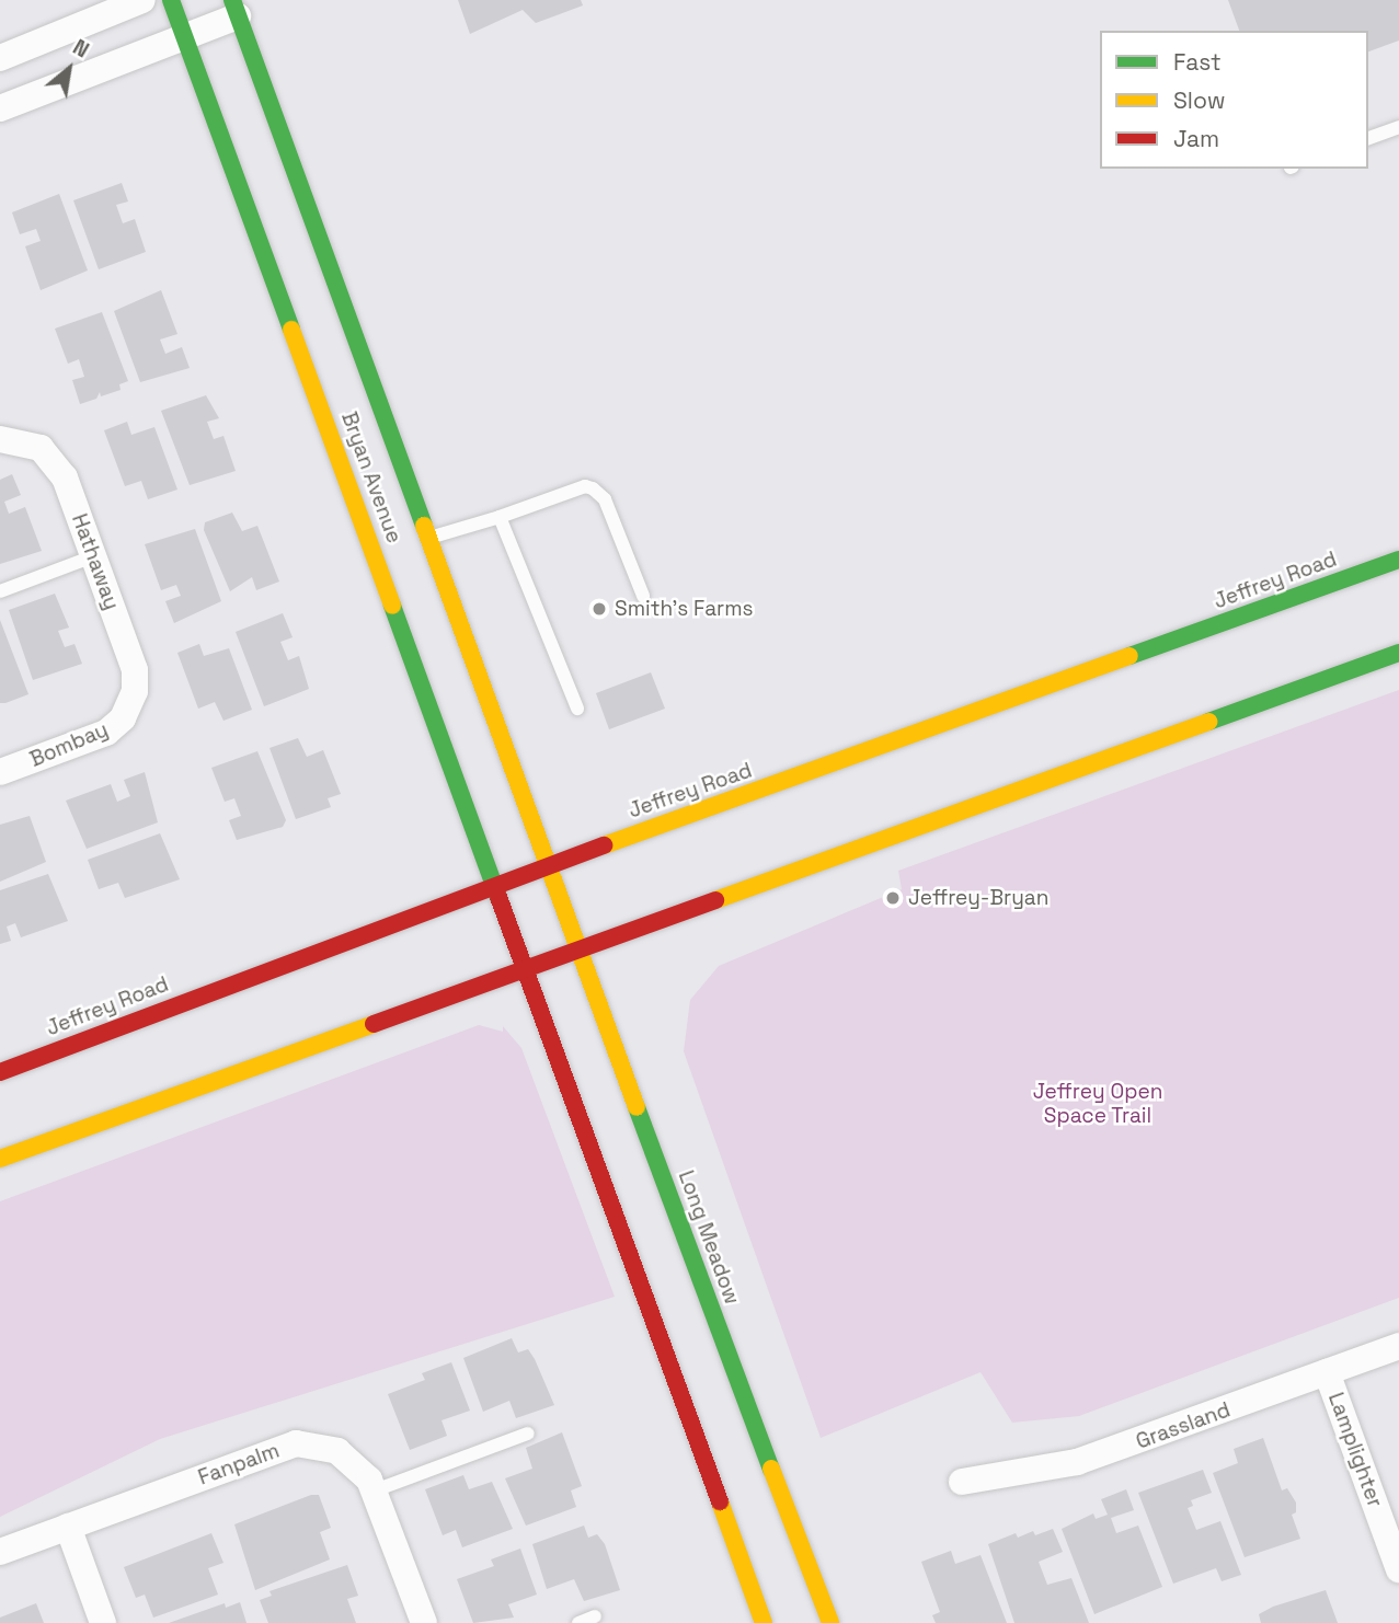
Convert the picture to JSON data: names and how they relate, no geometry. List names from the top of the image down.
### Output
{
  "streets": {
    "main road": ["Bryan Avenue", "Jeffrey Road", "Long Meadow"],
    "street": [
      "Hathaway",
      "Bombay",
      "Grassland",
      "Lamplighter",
      "Fanpalm"
    ]
  },
  "crossings": [
    ["Bryan Avenue", "Jeffrey Road"],
    ["Bryan Avenue", "Long Meadow"],
    ["Hathaway", "Bombay"],
    ["Jeffrey Road", "Long Meadow"],
    ["Grassland", "Lamplighter"]
  ],
  "parks": ["Jeffrey Open Space Trail"],
  "places": ["Smith's Farms", "Jeffrey-Bryan"],
  "legend": ["Fast", "Slow", "Jam"],
  "north": "top right"
}
